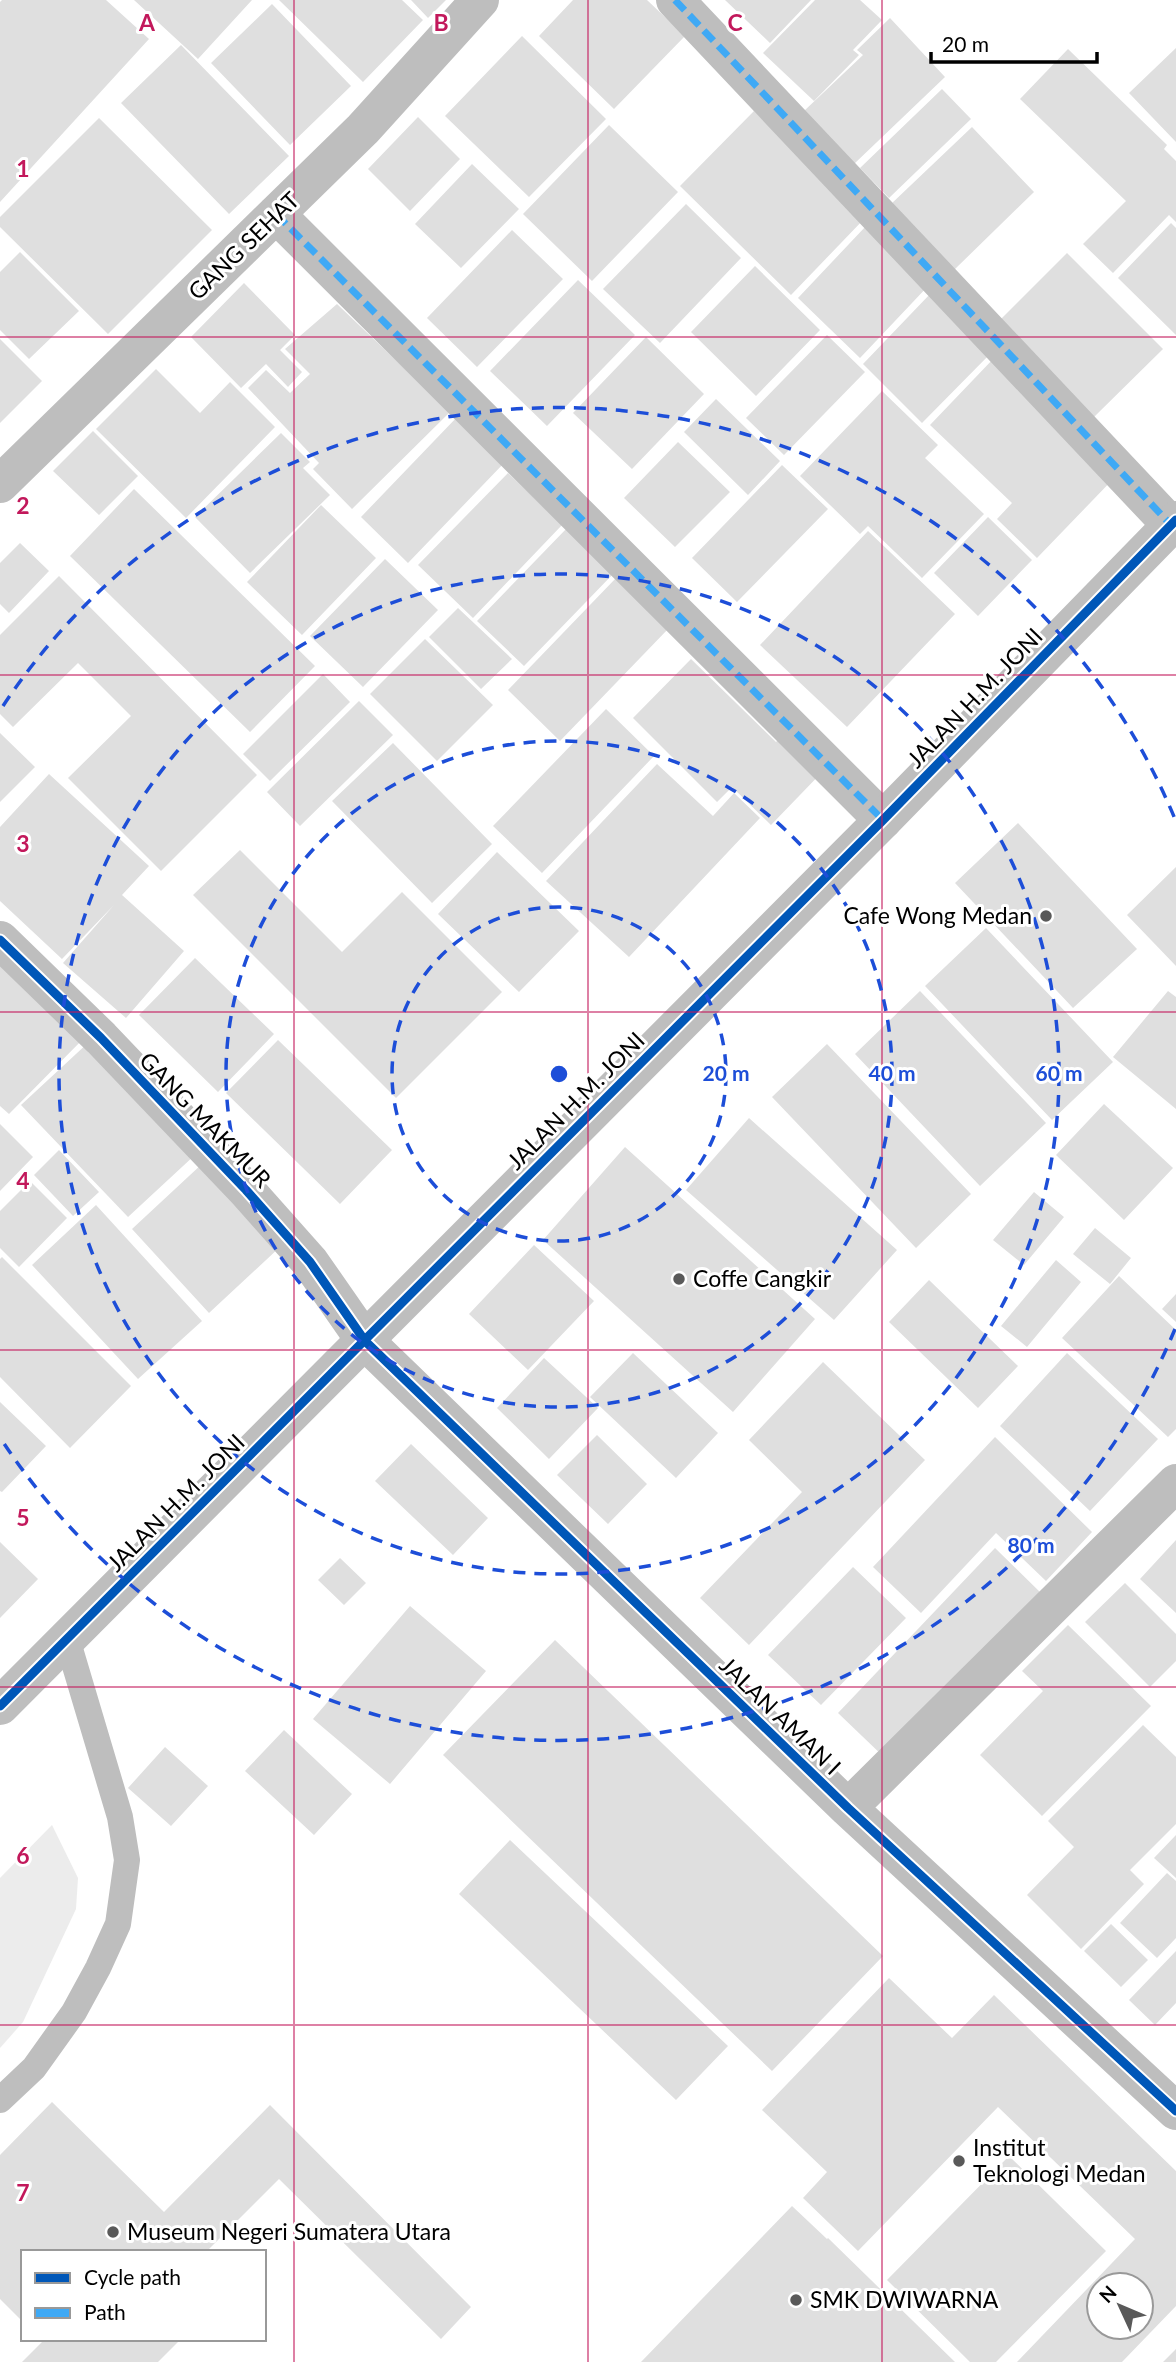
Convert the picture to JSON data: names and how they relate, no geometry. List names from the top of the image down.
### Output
{
  "streets": {
    "street": [
      "GANG SEHAT",
      "JALAN H.M. JONI",
      "GANG MAKMUR",
      "JALAN AMAN I"
    ]
  },
  "crossings": [
    ["JALAN H.M. JONI", "GANG MAKMUR"],
    ["JALAN H.M. JONI", "JALAN AMAN I"],
    ["GANG MAKMUR", "JALAN AMAN I"]
  ],
  "places": [
    "Cafe Wong Medan",
    "Coffe Cangkir",
    "Institut Teknologi Medan",
    "Museum Negeri Sumatera Utara",
    "SMK DWIWARNA"
  ],
  "legend": ["Cycle path", "Path"],
  "scale_bar": "20 m",
  "north": "top left",
  "grid": {
    "columns": ["A", "B", "C"],
    "rows": [
      "1",
      "2",
      "3",
      "4",
      "5",
      "6",
      "7"
    ]
  },
  "rings": [
    "20 m",
    "40 m",
    "60 m",
    "80 m"
  ]
}
